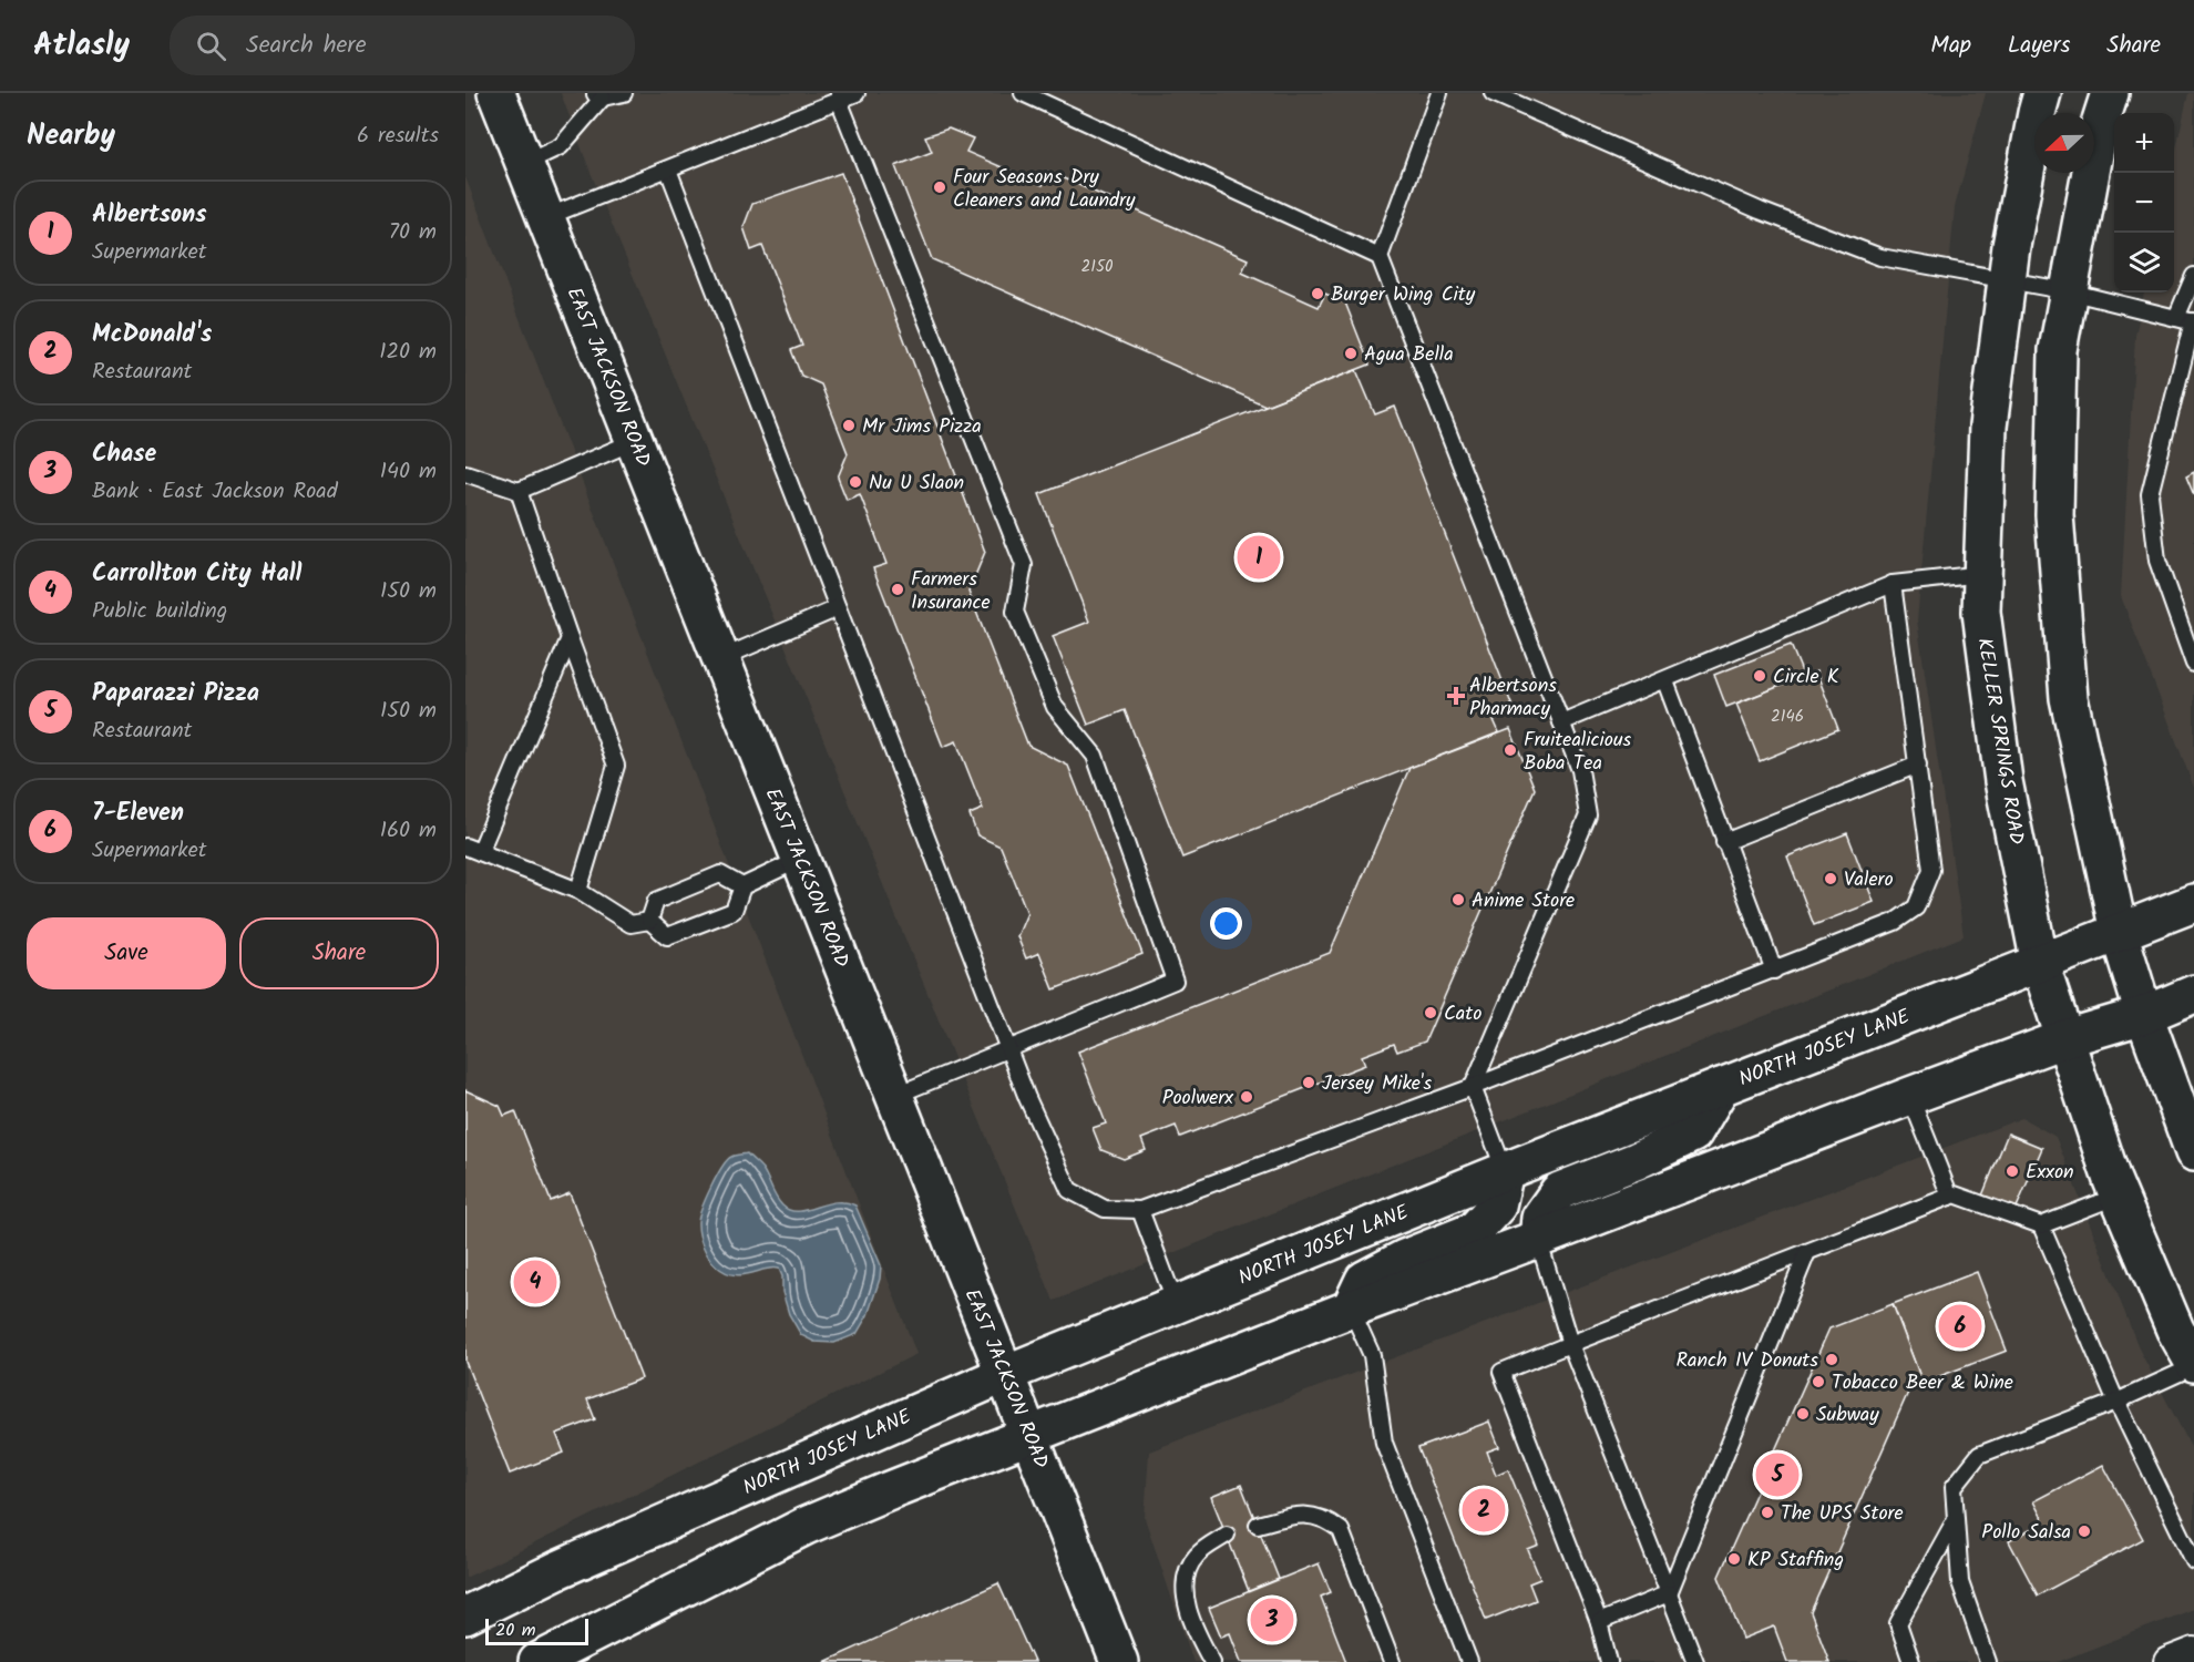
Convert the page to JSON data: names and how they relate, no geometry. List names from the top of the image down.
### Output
{
  "streets": {
    "main road": ["EAST JACKSON ROAD", "KELLER SPRINGS ROAD", "NORTH JOSEY LANE"]
  },
  "crossings": [
    ["EAST JACKSON ROAD", "NORTH JOSEY LANE"],
    ["KELLER SPRINGS ROAD", "NORTH JOSEY LANE"]
  ],
  "places": {
    "other": [
      "Four Seasons Dry Cleaners and Laundry",
      "Burger Wing City",
      "Agua Bella",
      "Mr Jims Pizza",
      "Nu U Slaon",
      "Farmers Insurance",
      "Circle K",
      "Fruitealicious Boba Tea",
      "Valero",
      "Anime Store",
      "Cato",
      "Jersey Mike's",
      "Poolwerx",
      "Exxon",
      "Ranch IV Donuts",
      "Tobacco Beer & Wine",
      "Subway",
      "The UPS Store",
      "Pollo Salsa",
      "KP Staffing"
    ],
    "health": ["Albertsons Pharmacy"]
  },
  "house_numbers": ["2150", "2146"],
  "scale_bar": "20 m",
  "north": "left",
  "page": {
    "header": "Atlasly",
    "search": "Search here",
    "nav": ["Map", "Layers", "Share"],
    "heading": ["Nearby", "6 results"],
    "map_buttons": ["+", "−"],
    "list": [
      {
        "mark": "1",
        "name": "Albertsons",
        "note": "Supermarket",
        "value": "70 m"
      },
      {
        "mark": "2",
        "name": "McDonald's",
        "note": "Restaurant",
        "value": "120 m"
      },
      {
        "mark": "3",
        "name": "Chase",
        "note": "Bank · East Jackson Road",
        "value": "140 m"
      },
      {
        "mark": "4",
        "name": "Carrollton City Hall",
        "note": "Public building",
        "value": "150 m"
      },
      {
        "mark": "5",
        "name": "Paparazzi Pizza",
        "note": "Restaurant",
        "value": "150 m"
      },
      {
        "mark": "6",
        "name": "7-Eleven",
        "note": "Supermarket",
        "value": "160 m"
      }
    ],
    "pins": [
      "1",
      "4",
      "6",
      "5",
      "2",
      "3"
    ],
    "buttons": ["Save", "Share"],
    "scale": "20 m"
  }
}
